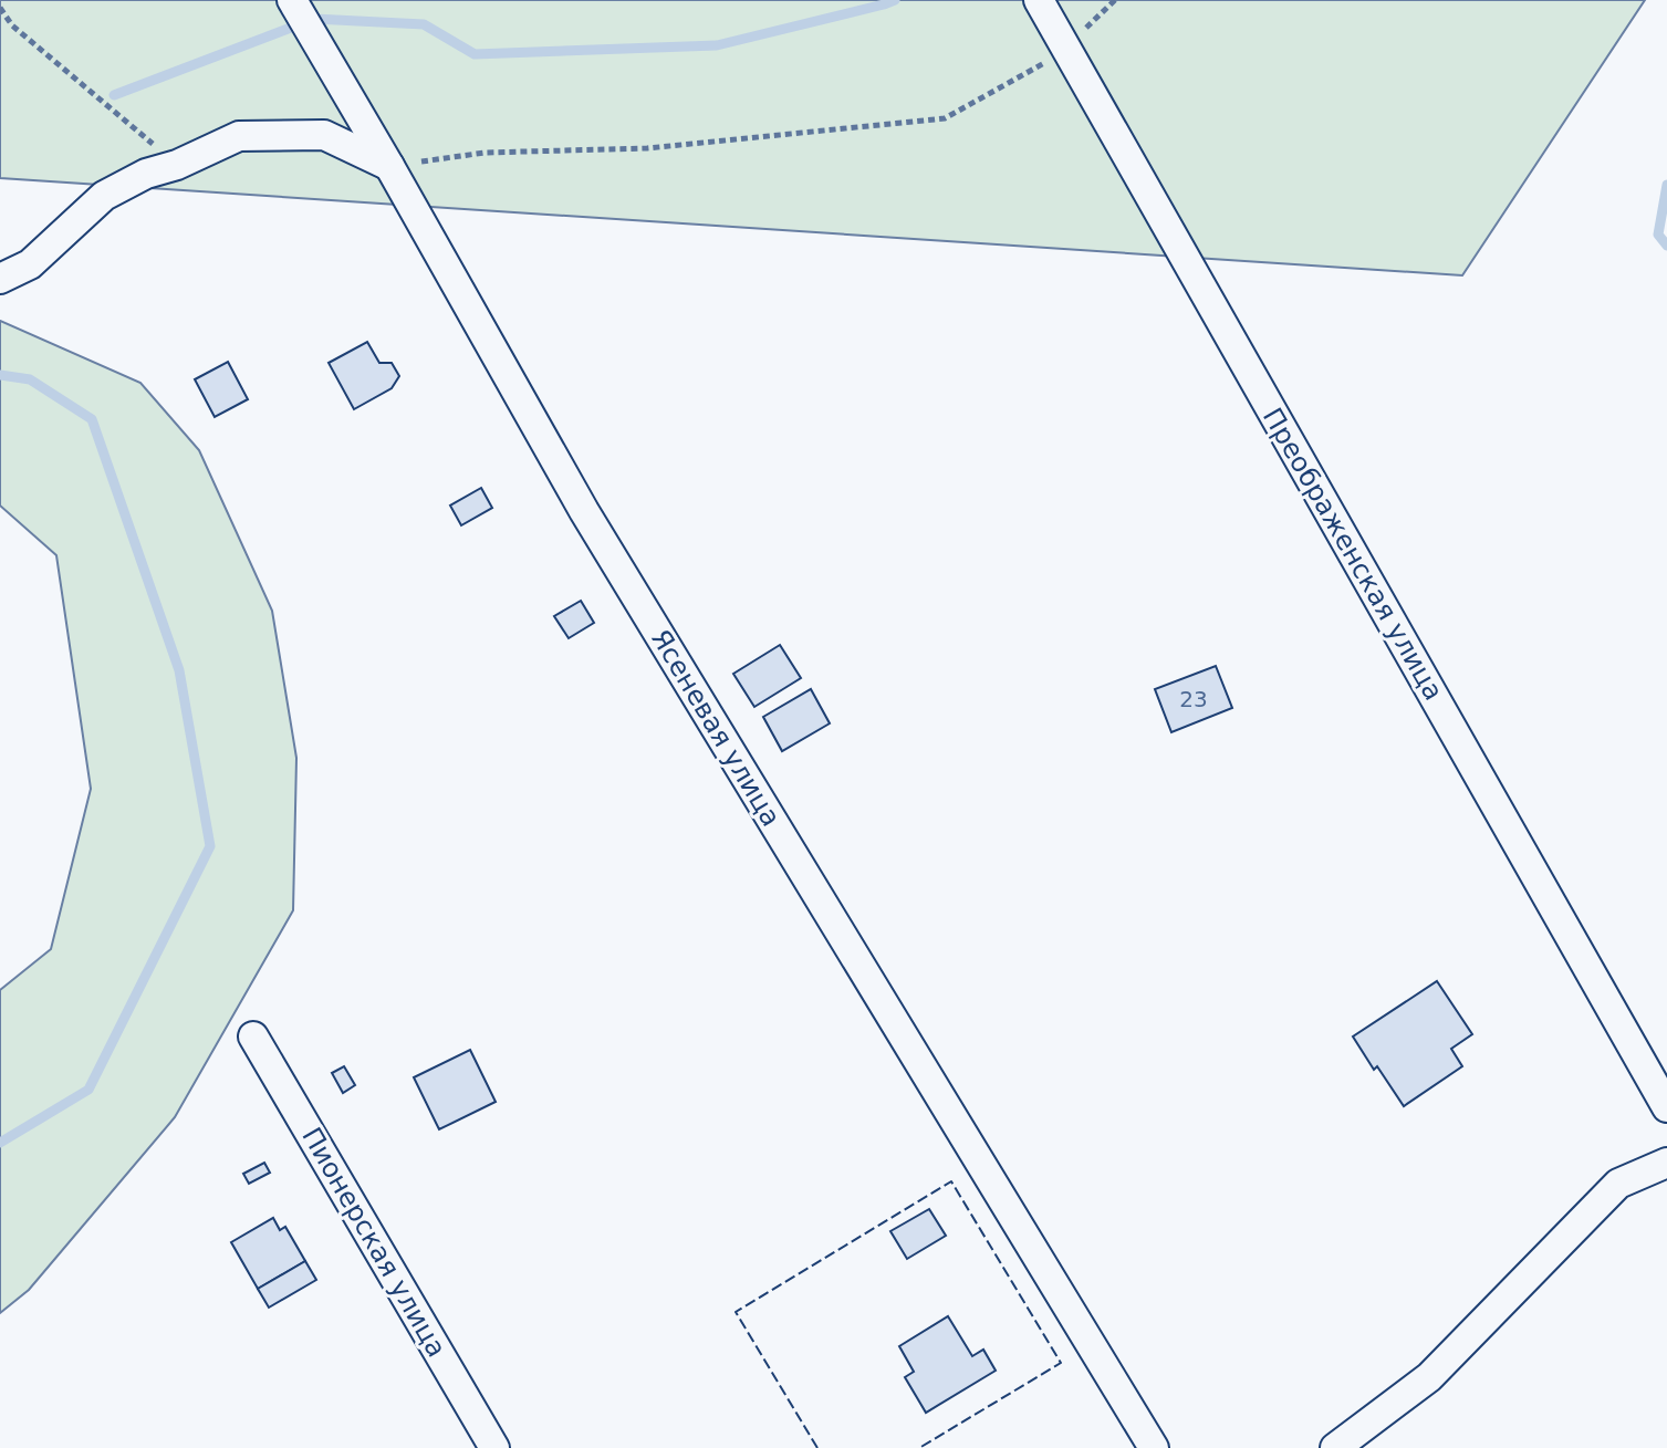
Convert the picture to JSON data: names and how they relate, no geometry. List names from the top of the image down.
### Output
{
  "streets": {
    "street": ["Преображенская улица", "Ясеневая улица", "Пионерская улица"]
  },
  "house_numbers": ["23"]
}
